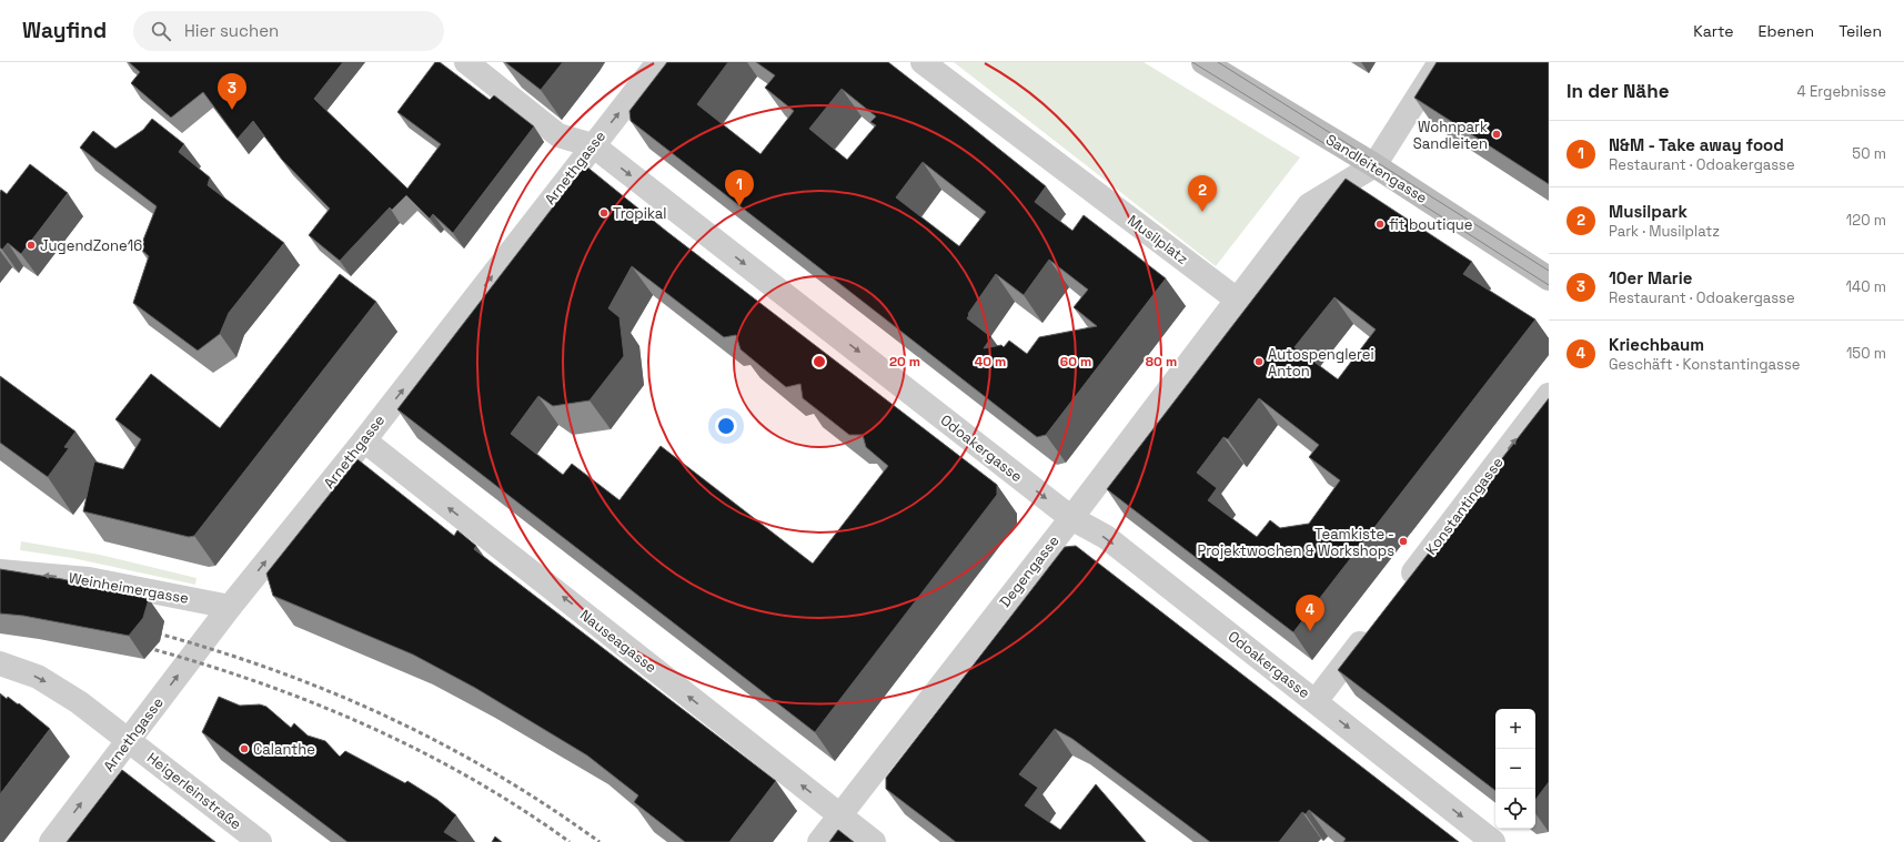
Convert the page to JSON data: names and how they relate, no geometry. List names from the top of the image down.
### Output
{
  "streets": {
    "main road": ["Sandleitengasse"],
    "street": [
      "Arnethgasse",
      "Musilplatz",
      "Odoakergasse",
      "Konstantingasse",
      "Degengasse",
      "Weinheimergasse",
      "Nauseagasse",
      "Heigerleinstraße"
    ]
  },
  "crossings": [
    ["Arnethgasse", "Odoakergasse"],
    ["Arnethgasse", "Weinheimergasse"],
    ["Arnethgasse", "Nauseagasse"],
    ["Arnethgasse", "Heigerleinstraße"],
    ["Musilplatz", "Degengasse"],
    ["Odoakergasse", "Degengasse"],
    ["Degengasse", "Nauseagasse"]
  ],
  "one_way": [
    "Arnethgasse",
    "Odoakergasse",
    "Konstantingasse",
    "Nauseagasse"
  ],
  "places": [
    "Wohnpark Sandleiten",
    "Tropikal",
    "fit boutique",
    "JugendZone16",
    "Autospenglerei Anton",
    "Teamkiste - Projektwochen & Workshops",
    "Calanthe"
  ],
  "page": {
    "header": "Wayfind",
    "search": "Hier suchen",
    "nav": ["Karte", "Ebenen", "Teilen"],
    "heading": ["In der Nähe", "4 Ergebnisse"],
    "pins": [
      "3",
      "1",
      "2",
      "4"
    ],
    "list": [
      {
        "mark": "1",
        "name": "N&M - Take away food",
        "note": "Restaurant · Odoakergasse",
        "value": "50 m"
      },
      {
        "mark": "2",
        "name": "Musilpark",
        "note": "Park · Musilplatz",
        "value": "120 m"
      },
      {
        "mark": "3",
        "name": "10er Marie",
        "note": "Restaurant · Odoakergasse",
        "value": "140 m"
      },
      {
        "mark": "4",
        "name": "Kriechbaum",
        "note": "Geschäft · Konstantingasse",
        "value": "150 m"
      }
    ],
    "map_buttons": ["+", "−"]
  },
  "rings": [
    "20 m",
    "40 m",
    "60 m",
    "80 m"
  ]
}
